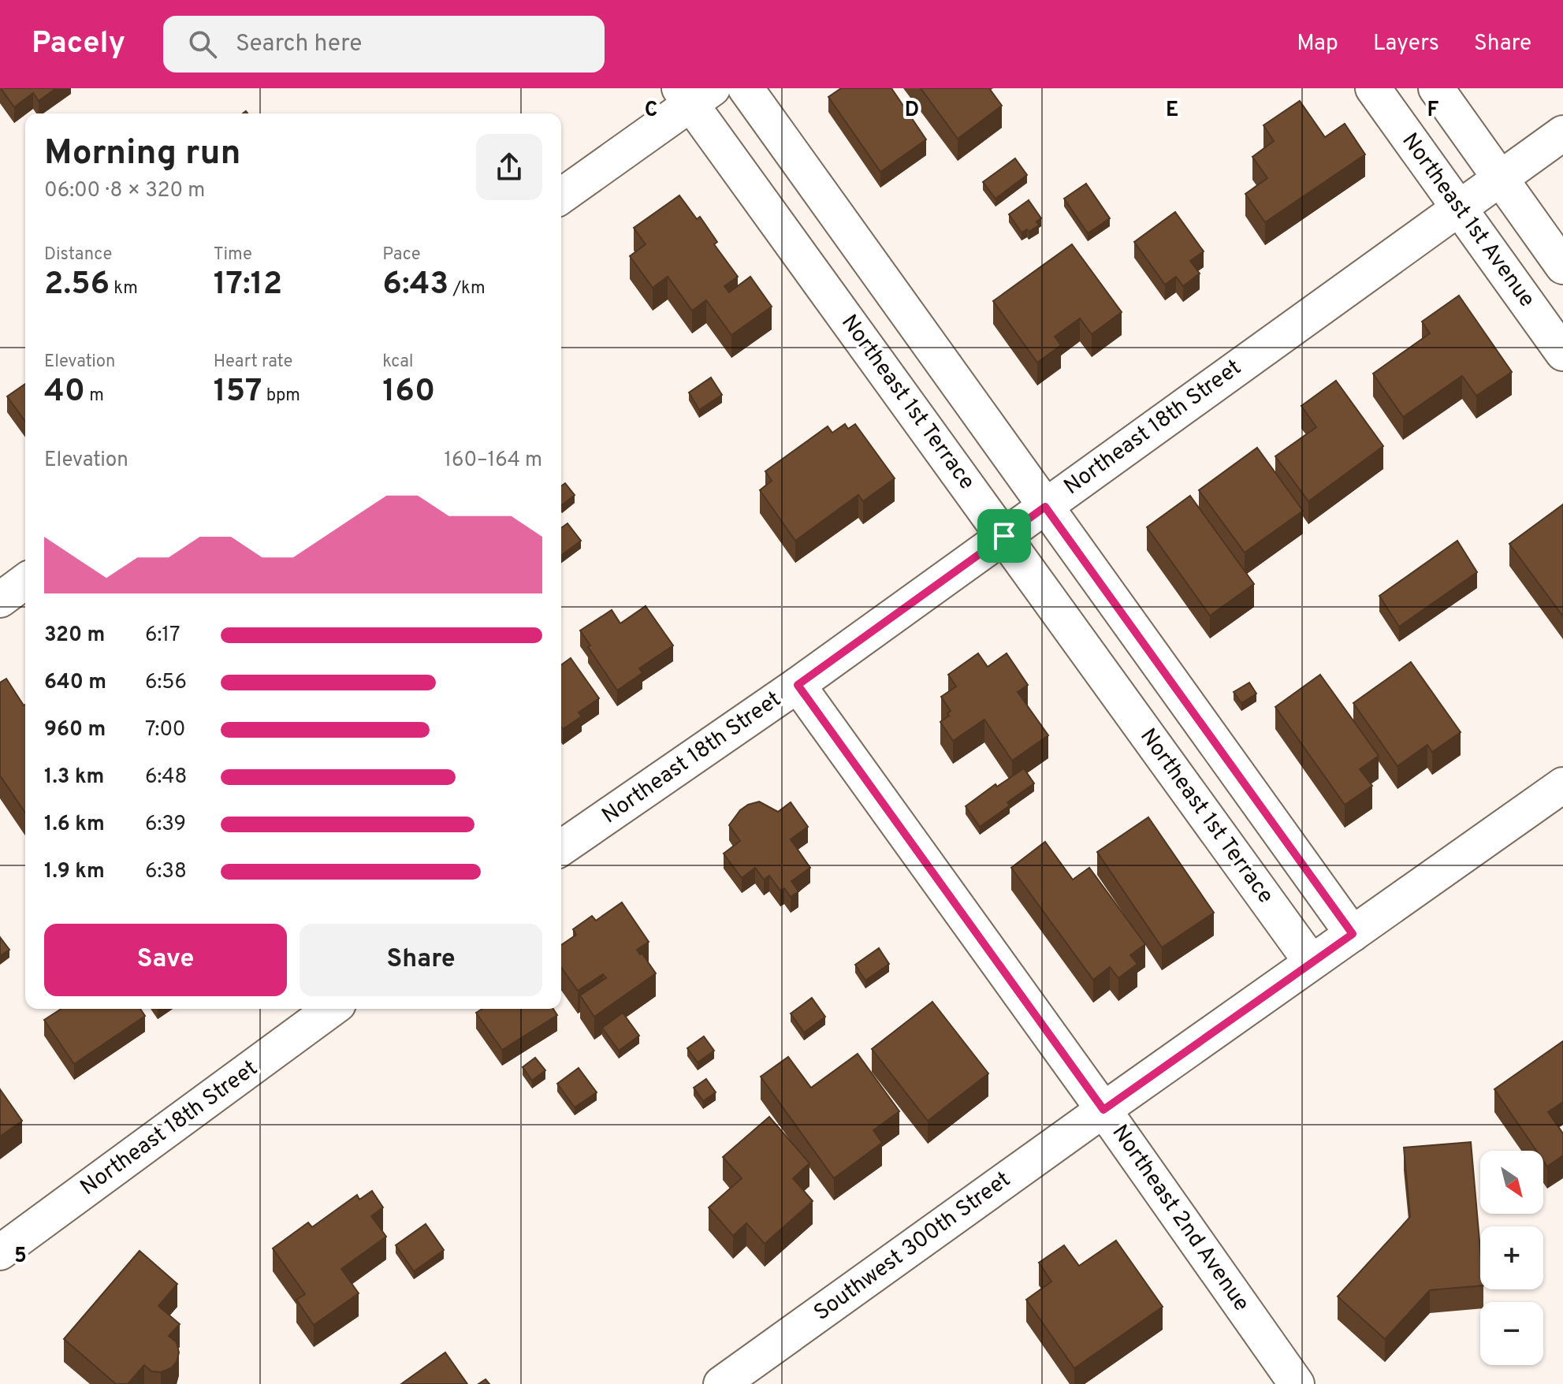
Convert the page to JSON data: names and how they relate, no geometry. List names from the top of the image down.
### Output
{
  "streets": {
    "street": [
      "Northeast 1st Avenue",
      "Northeast 1st Terrace",
      "Northeast 18th Street",
      "Northeast 2nd Avenue",
      "Southwest 300th Street"
    ]
  },
  "crossings": [
    ["Northeast 1st Avenue", "Northeast 18th Street"],
    ["Northeast 1st Terrace", "Northeast 18th Street"],
    ["Northeast 1st Terrace", "Southwest 300th Street"],
    ["Northeast 18th Street", "Northeast 2nd Avenue"],
    ["Northeast 2nd Avenue", "Southwest 300th Street"]
  ],
  "north": "bottom right",
  "page": {
    "header": "Pacely",
    "search": "Search here",
    "nav": ["Map", "Layers", "Share"],
    "heading": ["Morning run", "06:00 · 8 × 320 m"],
    "stats": [
      ["Distance", "2.56 km"],
      ["Time", "17:12"],
      ["Pace", "6:43 /km"],
      ["Elevation", "40 m"],
      ["Heart rate", "157 bpm"],
      ["kcal", "160"]
    ],
    "chart": ["Elevation", "160–164 m"],
    "list": [
      {
        "name": "320 m",
        "note": "6:17"
      },
      {
        "name": "640 m",
        "note": "6:56"
      },
      {
        "name": "960 m",
        "note": "7:00"
      },
      {
        "name": "1.3 km",
        "note": "6:48"
      },
      {
        "name": "1.6 km",
        "note": "6:39"
      },
      {
        "name": "1.9 km",
        "note": "6:38"
      }
    ],
    "buttons": ["Save", "Share"],
    "map_buttons": ["+", "−"]
  },
  "grid": {
    "columns": [
      "C",
      "D",
      "E",
      "F"
    ],
    "rows": ["5"]
  }
}
